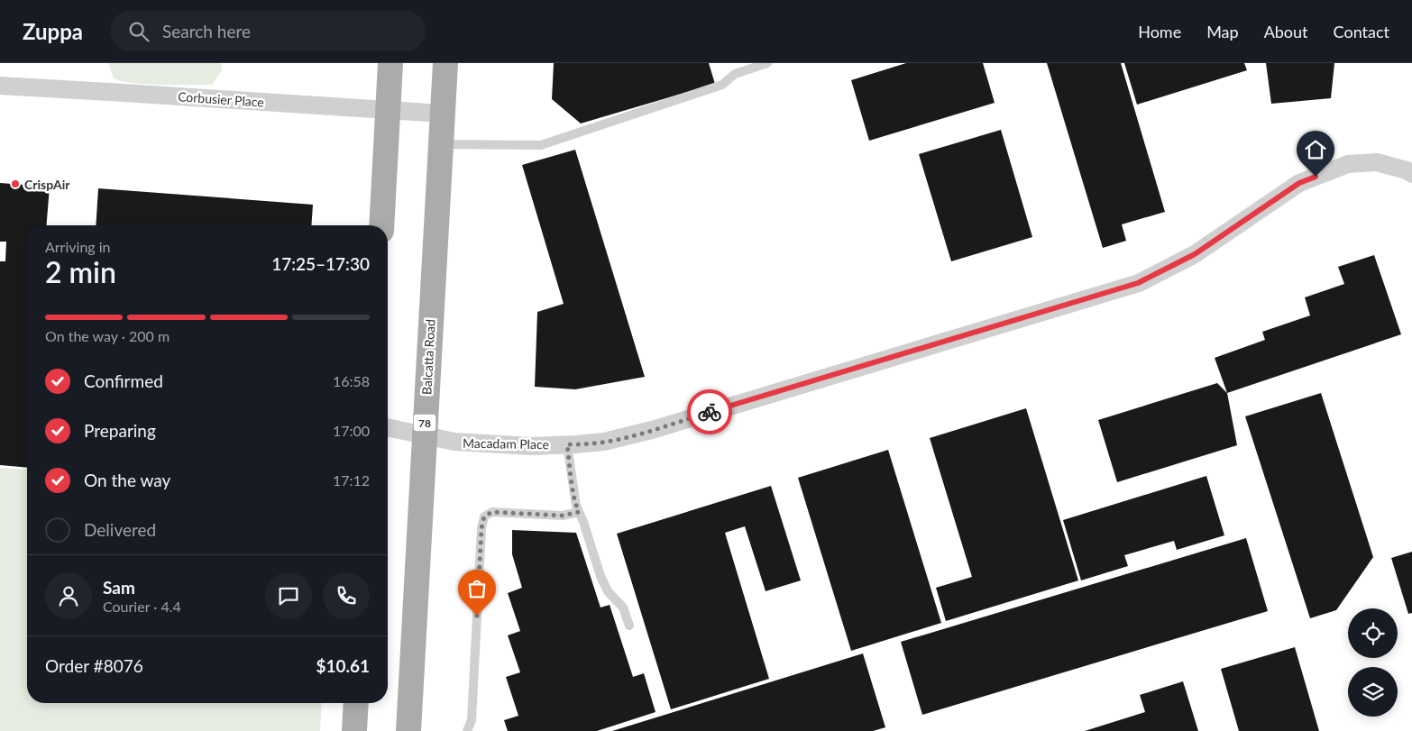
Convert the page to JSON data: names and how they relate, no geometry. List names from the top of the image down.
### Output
{
  "streets": {
    "main road": ["Balcatta Road", "78"],
    "street": ["Corbusier Place", "Macadam Place"]
  },
  "crossings": [
    ["Corbusier Place", "Balcatta Road"],
    ["Balcatta Road", "Macadam Place"]
  ],
  "places": ["CrispAir"],
  "page": {
    "header": "Zuppa",
    "search": "Search here",
    "nav": [
      "Home",
      "Map",
      "About",
      "Contact"
    ],
    "heading": ["2 min", "Arriving in", "17:25–17:30"],
    "panel": [
      "Sam",
      "Courier · 4.4",
      "Order #8076",
      "$10.61"
    ],
    "bar": "On the way · 200 m",
    "list": [
      ["Confirmed", "16:58"],
      ["Preparing", "17:00"],
      ["On the way", "17:12"],
      "Delivered"
    ]
  }
}
